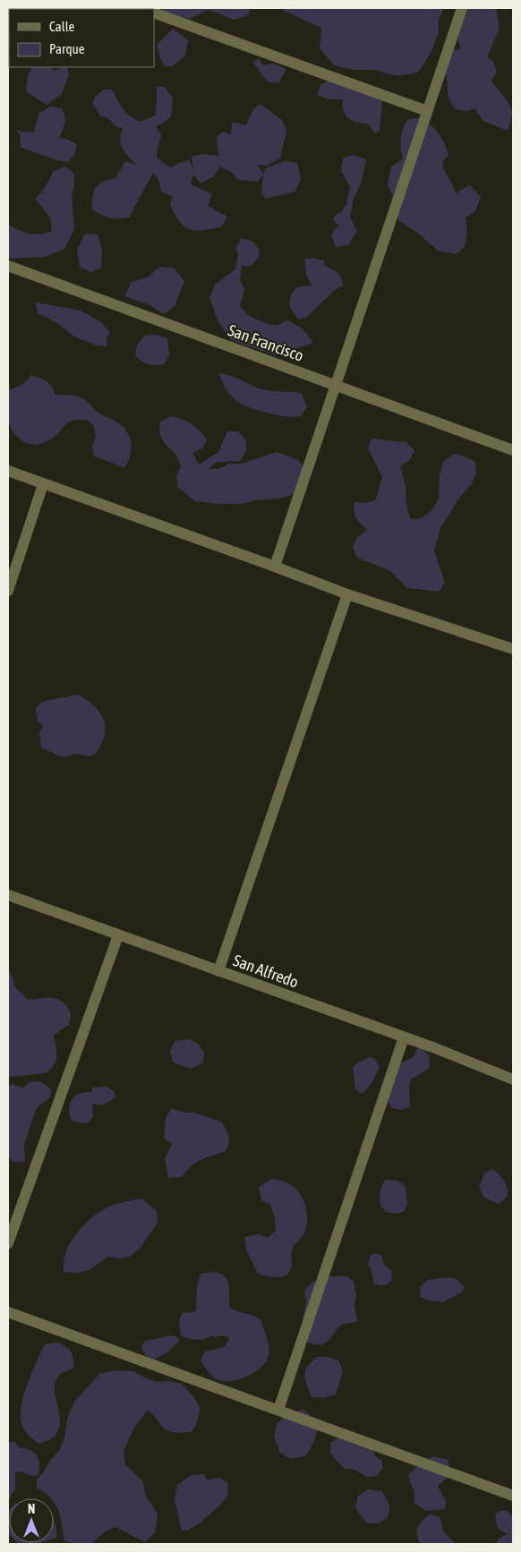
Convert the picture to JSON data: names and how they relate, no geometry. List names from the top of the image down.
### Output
{
  "streets": {
    "street": ["San Francisco", "San Alfredo"]
  },
  "legend": ["Calle", "Parque"],
  "north": "top"
}
